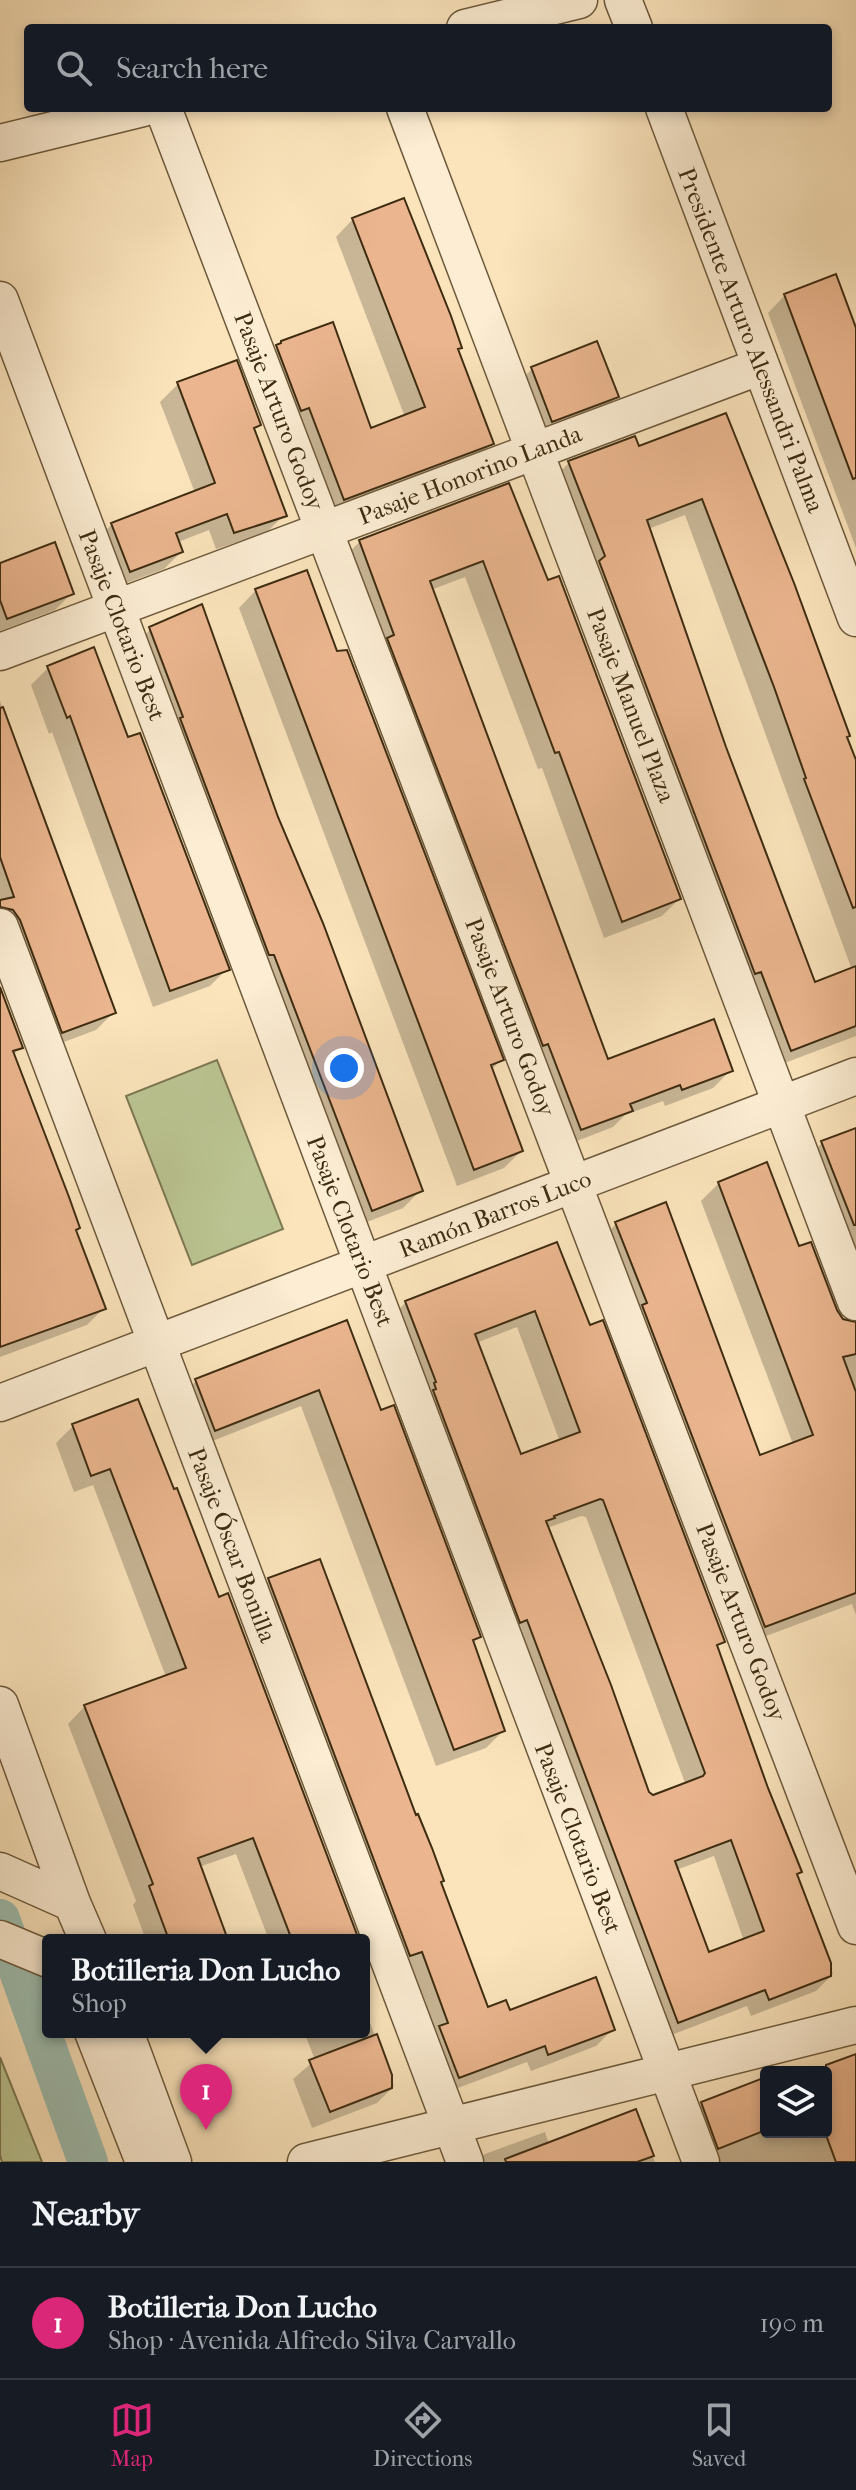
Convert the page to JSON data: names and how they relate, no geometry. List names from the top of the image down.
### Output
{
  "streets": {
    "street": [
      "Presidente Arturo Alessandri Palma",
      "Pasaje Arturo Godoy",
      "Pasaje Honorino Landa",
      "Pasaje Clotario Best",
      "Pasaje Manuel Plaza",
      "Ramón Barros Luco",
      "Pasaje Óscar Bonilla"
    ]
  },
  "crossings": [
    ["Presidente Arturo Alessandri Palma", "Pasaje Honorino Landa"],
    ["Pasaje Arturo Godoy", "Pasaje Honorino Landa"],
    ["Pasaje Arturo Godoy", "Ramón Barros Luco"],
    ["Pasaje Honorino Landa", "Pasaje Clotario Best"],
    ["Pasaje Honorino Landa", "Pasaje Manuel Plaza"],
    ["Pasaje Clotario Best", "Ramón Barros Luco"],
    ["Pasaje Manuel Plaza", "Ramón Barros Luco"],
    ["Ramón Barros Luco", "Pasaje Óscar Bonilla"]
  ],
  "page": {
    "search": "Search here",
    "popup": ["Botilleria Don Lucho", "Shop"],
    "pins": "1",
    "heading": "Nearby",
    "list": [
      {
        "mark": "1",
        "name": "Botilleria Don Lucho",
        "note": "Shop · Avenida Alfredo Silva Carvallo",
        "value": "190 m"
      }
    ],
    "nav": ["Map", "Directions", "Saved"]
  }
}
